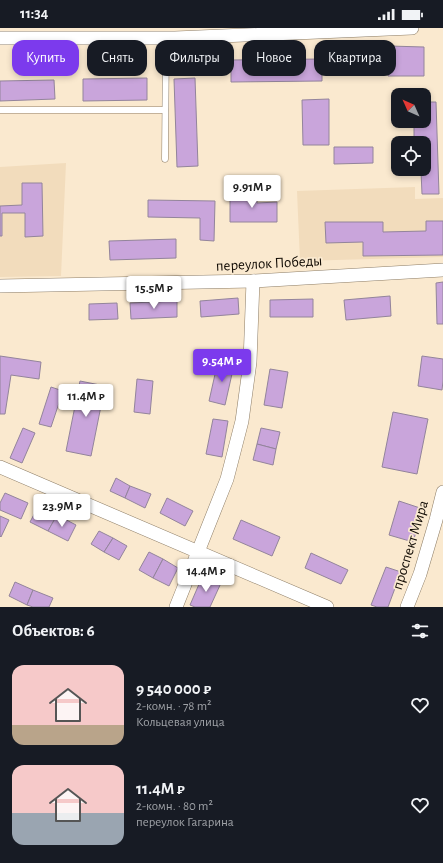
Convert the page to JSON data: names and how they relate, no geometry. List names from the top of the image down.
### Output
{
  "streets": {
    "street": ["переулок Победы", "проспект Мира"]
  },
  "north": "top left",
  "page": {
    "status": "11:34",
    "chip": [
      "Купить",
      "Снять",
      "Фильтры",
      "Новое",
      "Квартира"
    ],
    "price": [
      "9.91M ₽",
      "15.5M ₽",
      "9.54M ₽",
      "11.4M ₽",
      "23.9M ₽",
      "14.4M ₽"
    ],
    "heading": "Объектов: 6",
    "list": [
      {
        "name": "9 540 000 ₽",
        "note": "2-комн. · 78 m² · Кольцевая улица"
      },
      {
        "name": "11.4M ₽",
        "note": "2-комн. · 80 m² · переулок Гагарина"
      }
    ]
  }
}
